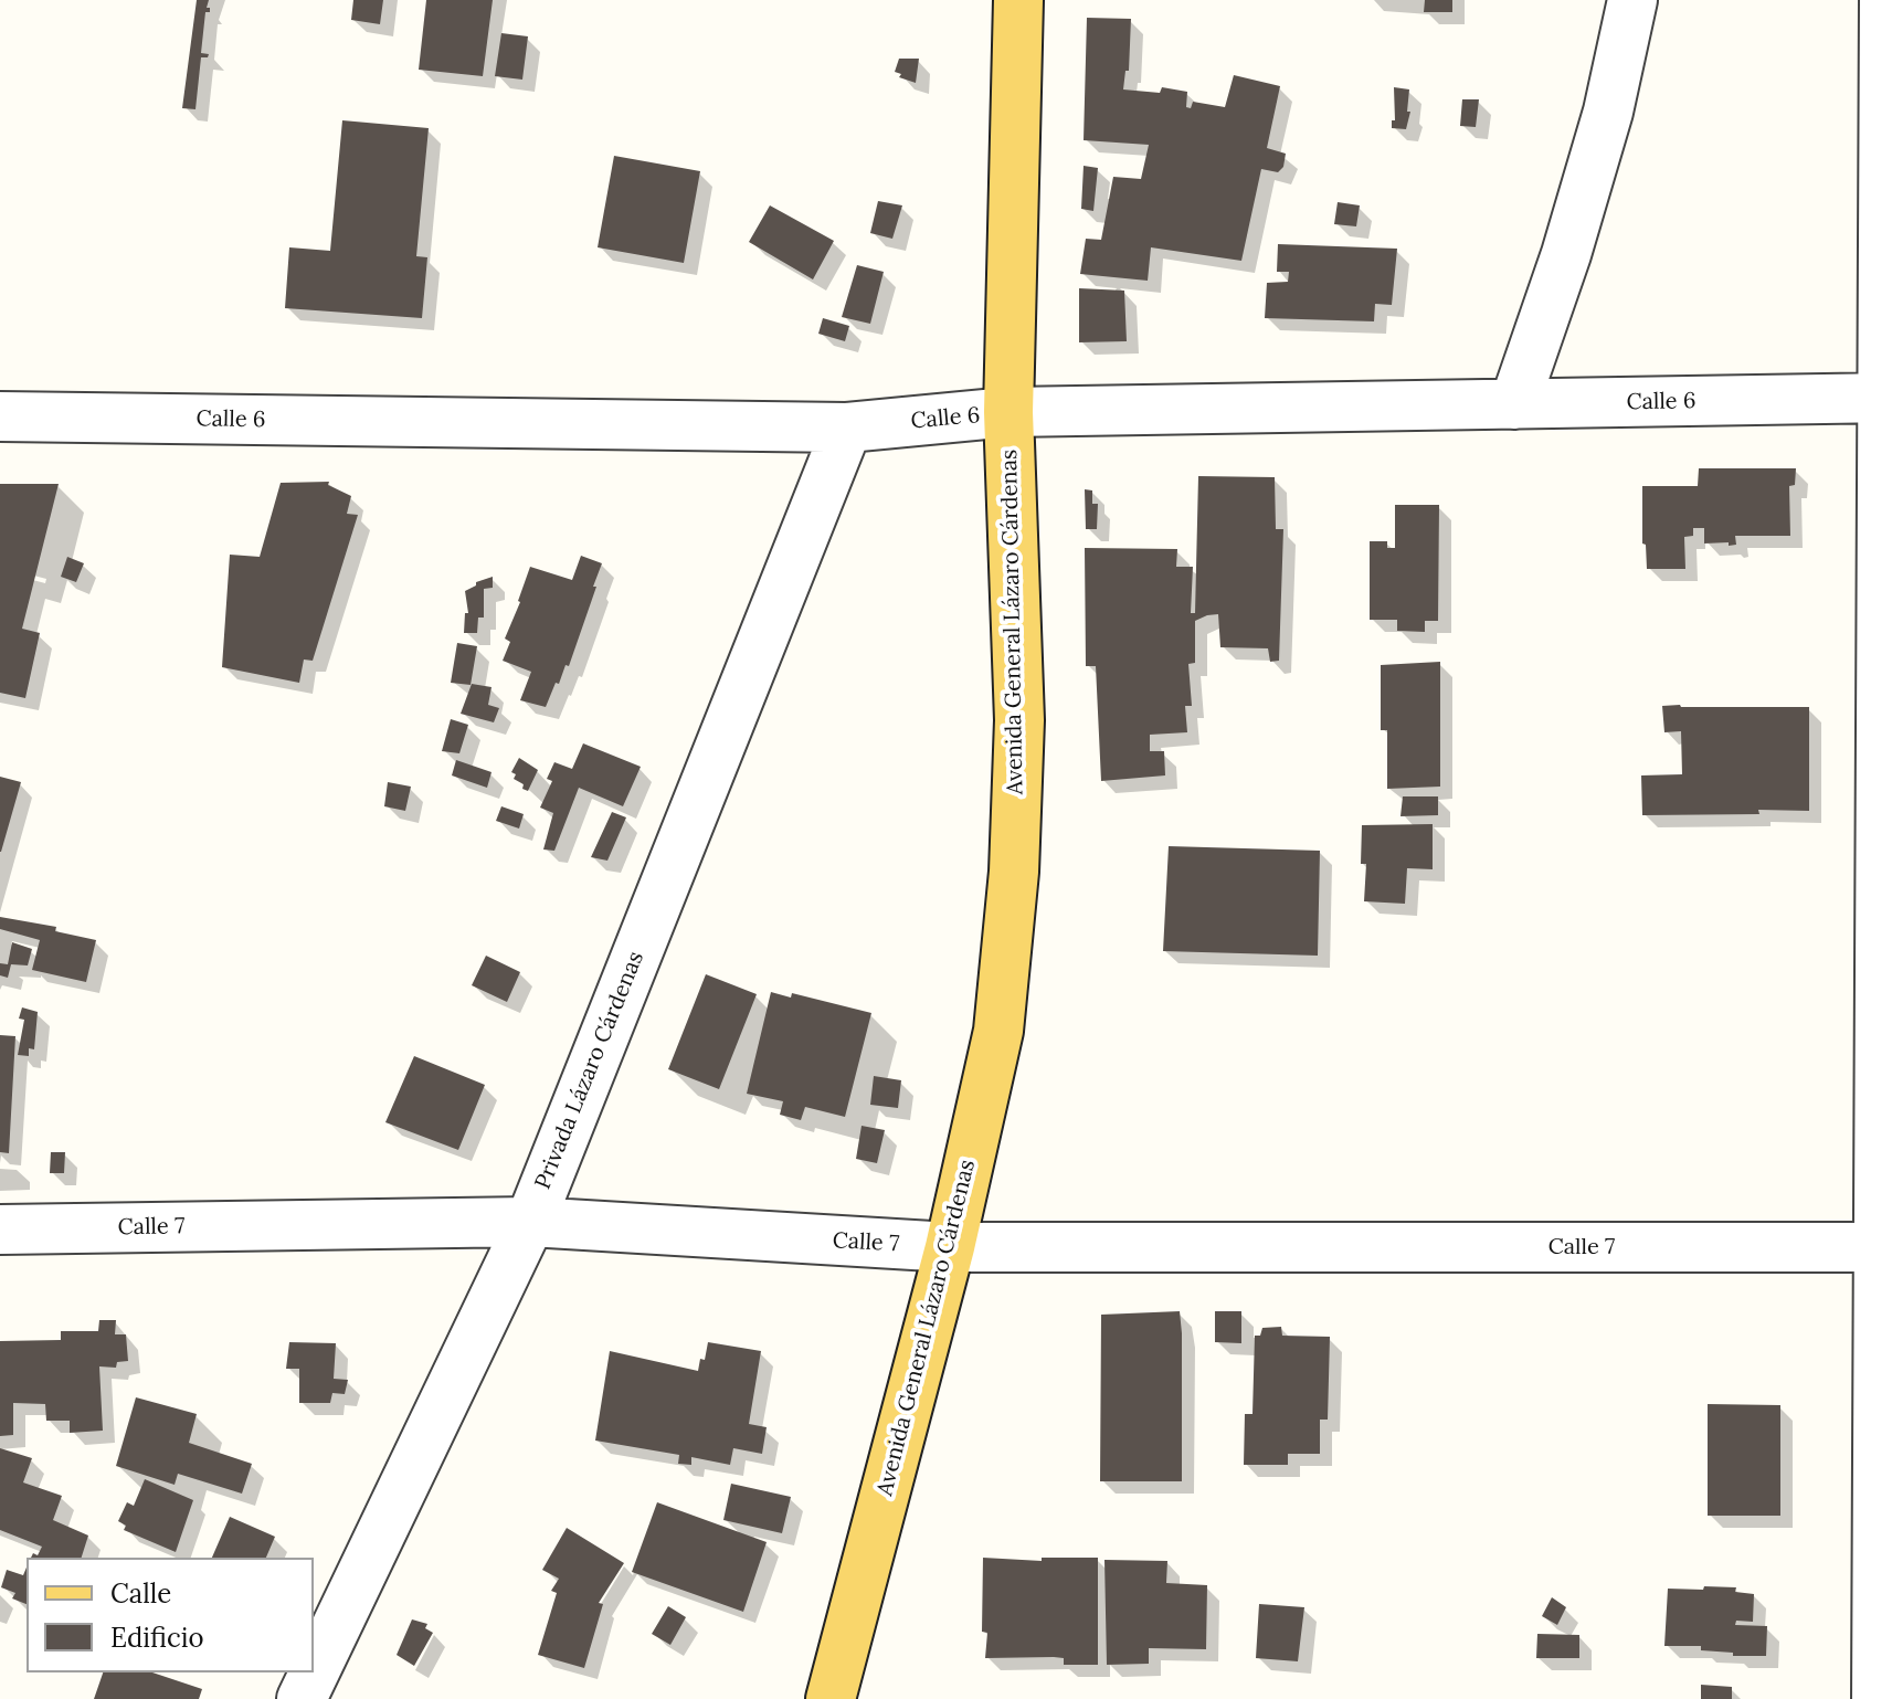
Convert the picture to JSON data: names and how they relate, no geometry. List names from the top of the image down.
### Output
{
  "streets": {
    "main road": ["Avenida General Lázaro Cárdenas"],
    "street": ["Calle 6", "Privada Lázaro Cárdenas", "Calle 7"]
  },
  "crossings": [
    ["Calle 6", "Avenida General Lázaro Cárdenas"],
    ["Calle 6", "Privada Lázaro Cárdenas"],
    ["Avenida General Lázaro Cárdenas", "Calle 7"],
    ["Privada Lázaro Cárdenas", "Calle 7"]
  ],
  "legend": ["Calle", "Edificio"]
}
